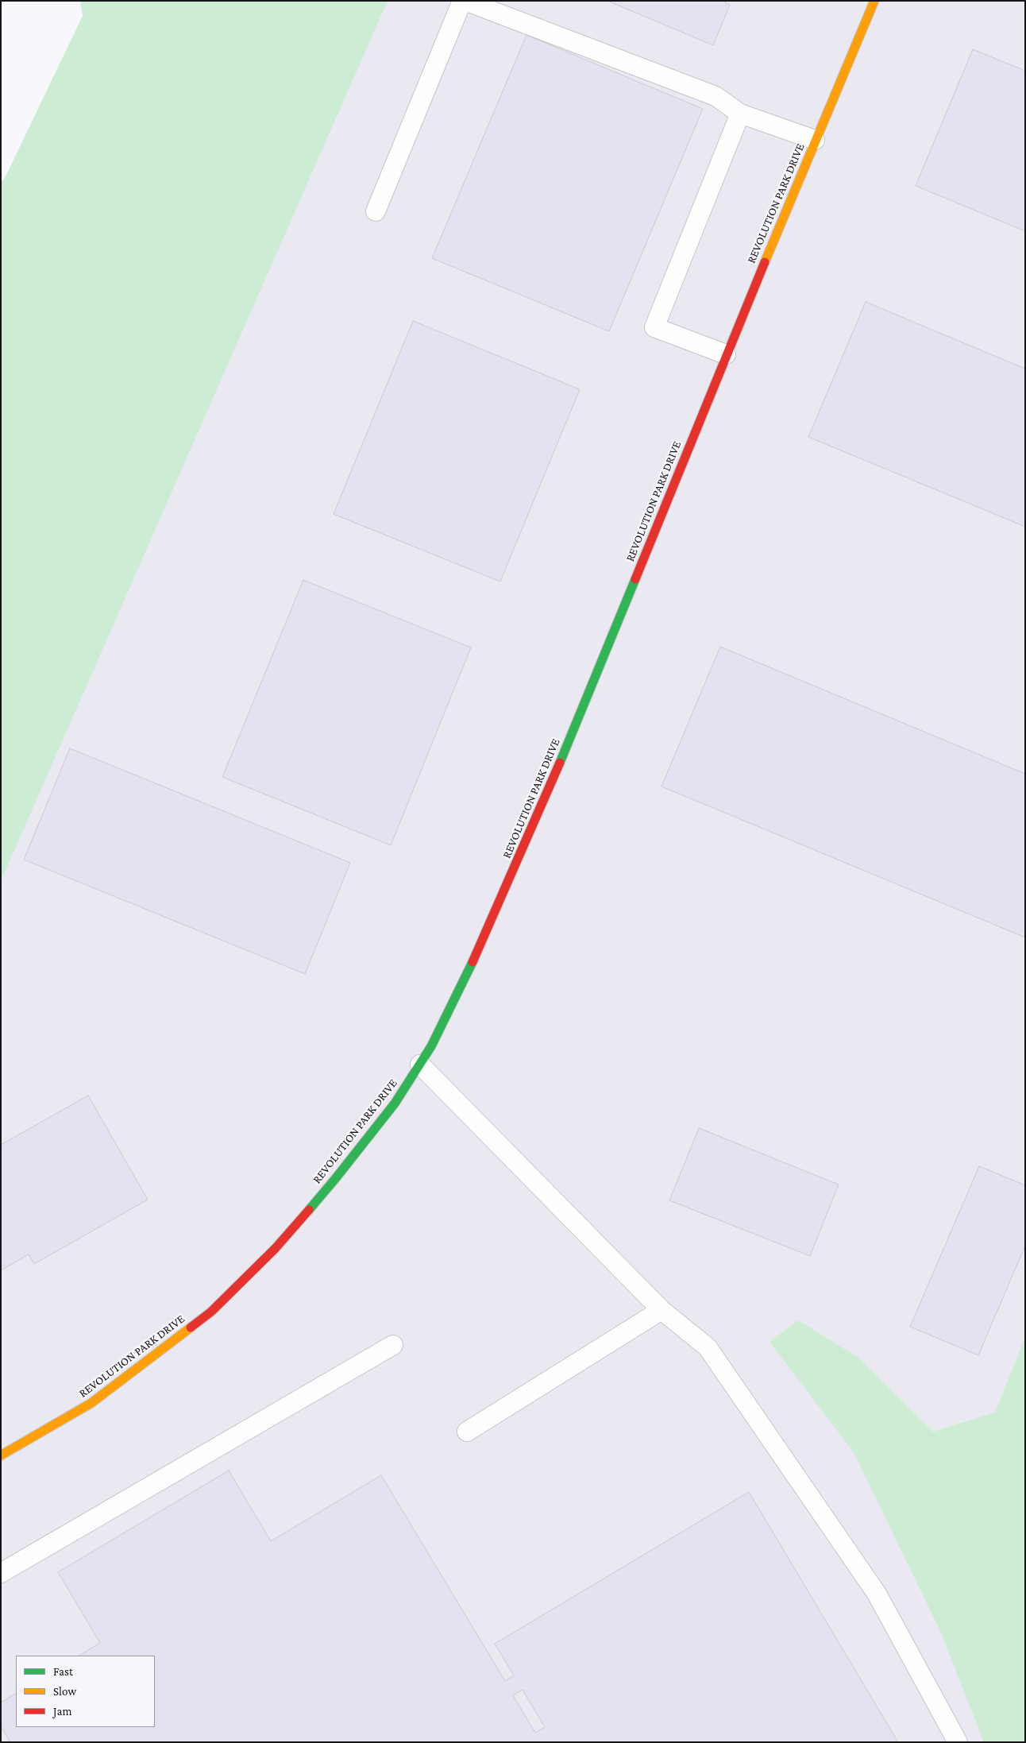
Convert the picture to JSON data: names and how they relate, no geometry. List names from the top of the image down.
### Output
{
  "streets": {
    "street": ["REVOLUTION PARK DRIVE"]
  },
  "legend": ["Fast", "Slow", "Jam"]
}
